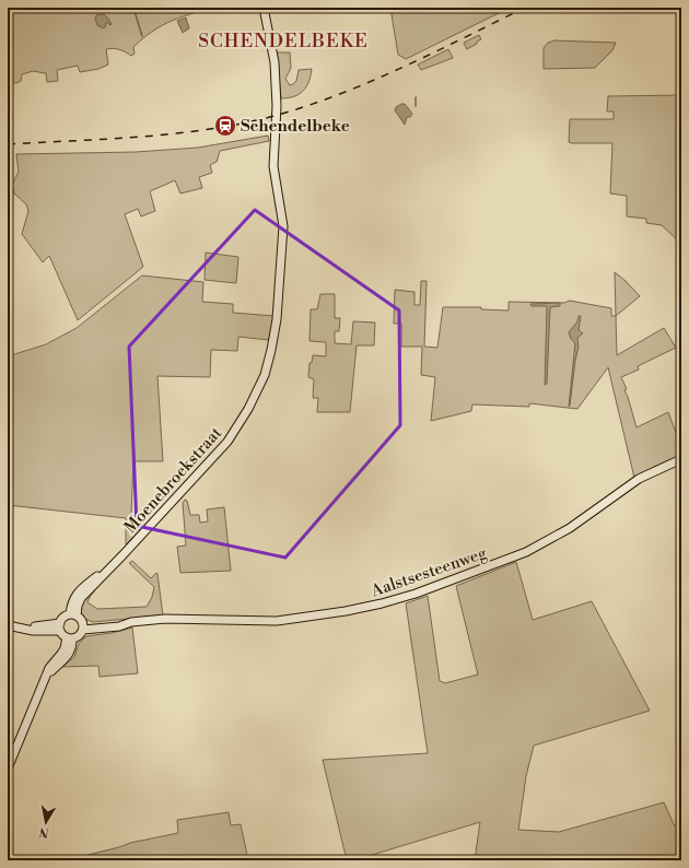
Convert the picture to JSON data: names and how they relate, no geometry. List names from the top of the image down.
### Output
{
  "streets": {
    "street": ["Moenebroekstraat", "Aalstsesteenweg"]
  },
  "crossings": [
    ["Moenebroekstraat", "Aalstsesteenweg"]
  ],
  "districts": ["SCHENDELBEKE"],
  "places": {
    "station": ["Schendelbeke"]
  },
  "north": "bottom"
}
